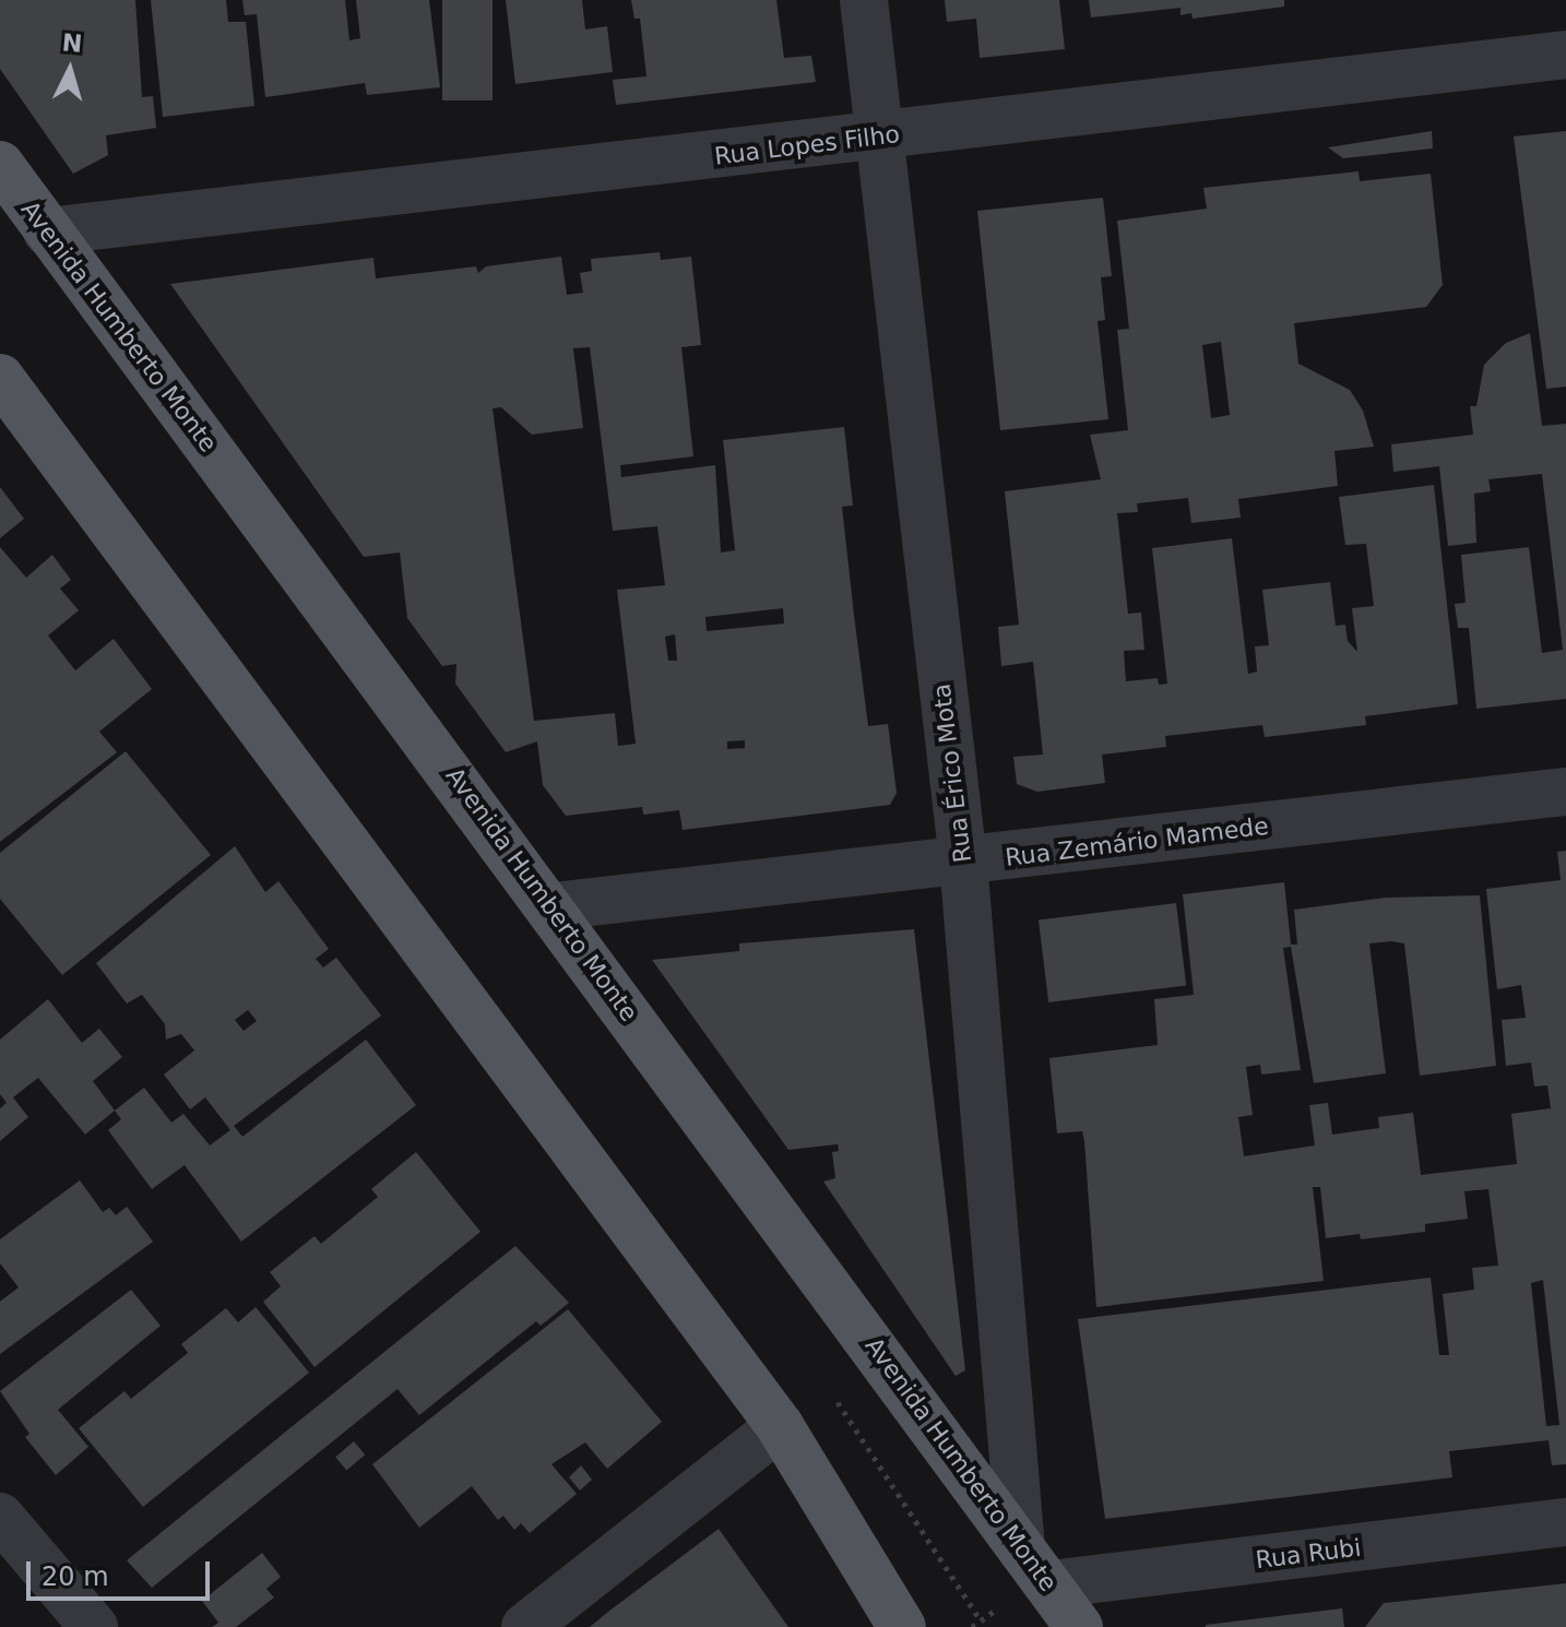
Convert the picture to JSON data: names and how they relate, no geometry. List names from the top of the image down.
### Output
{
  "streets": {
    "main road": ["Avenida Humberto Monte"],
    "street": [
      "Rua Lopes Filho",
      "Rua Érico Mota",
      "Rua Zemário Mamede",
      "Rua Rubi"
    ]
  },
  "crossings": [
    ["Rua Lopes Filho", "Avenida Humberto Monte"],
    ["Rua Lopes Filho", "Rua Érico Mota"],
    ["Avenida Humberto Monte", "Rua Érico Mota"],
    ["Avenida Humberto Monte", "Rua Zemário Mamede"],
    ["Avenida Humberto Monte", "Rua Rubi"],
    ["Rua Érico Mota", "Rua Zemário Mamede"],
    ["Rua Érico Mota", "Rua Rubi"]
  ],
  "scale_bar": "20 m",
  "north": "top"
}
